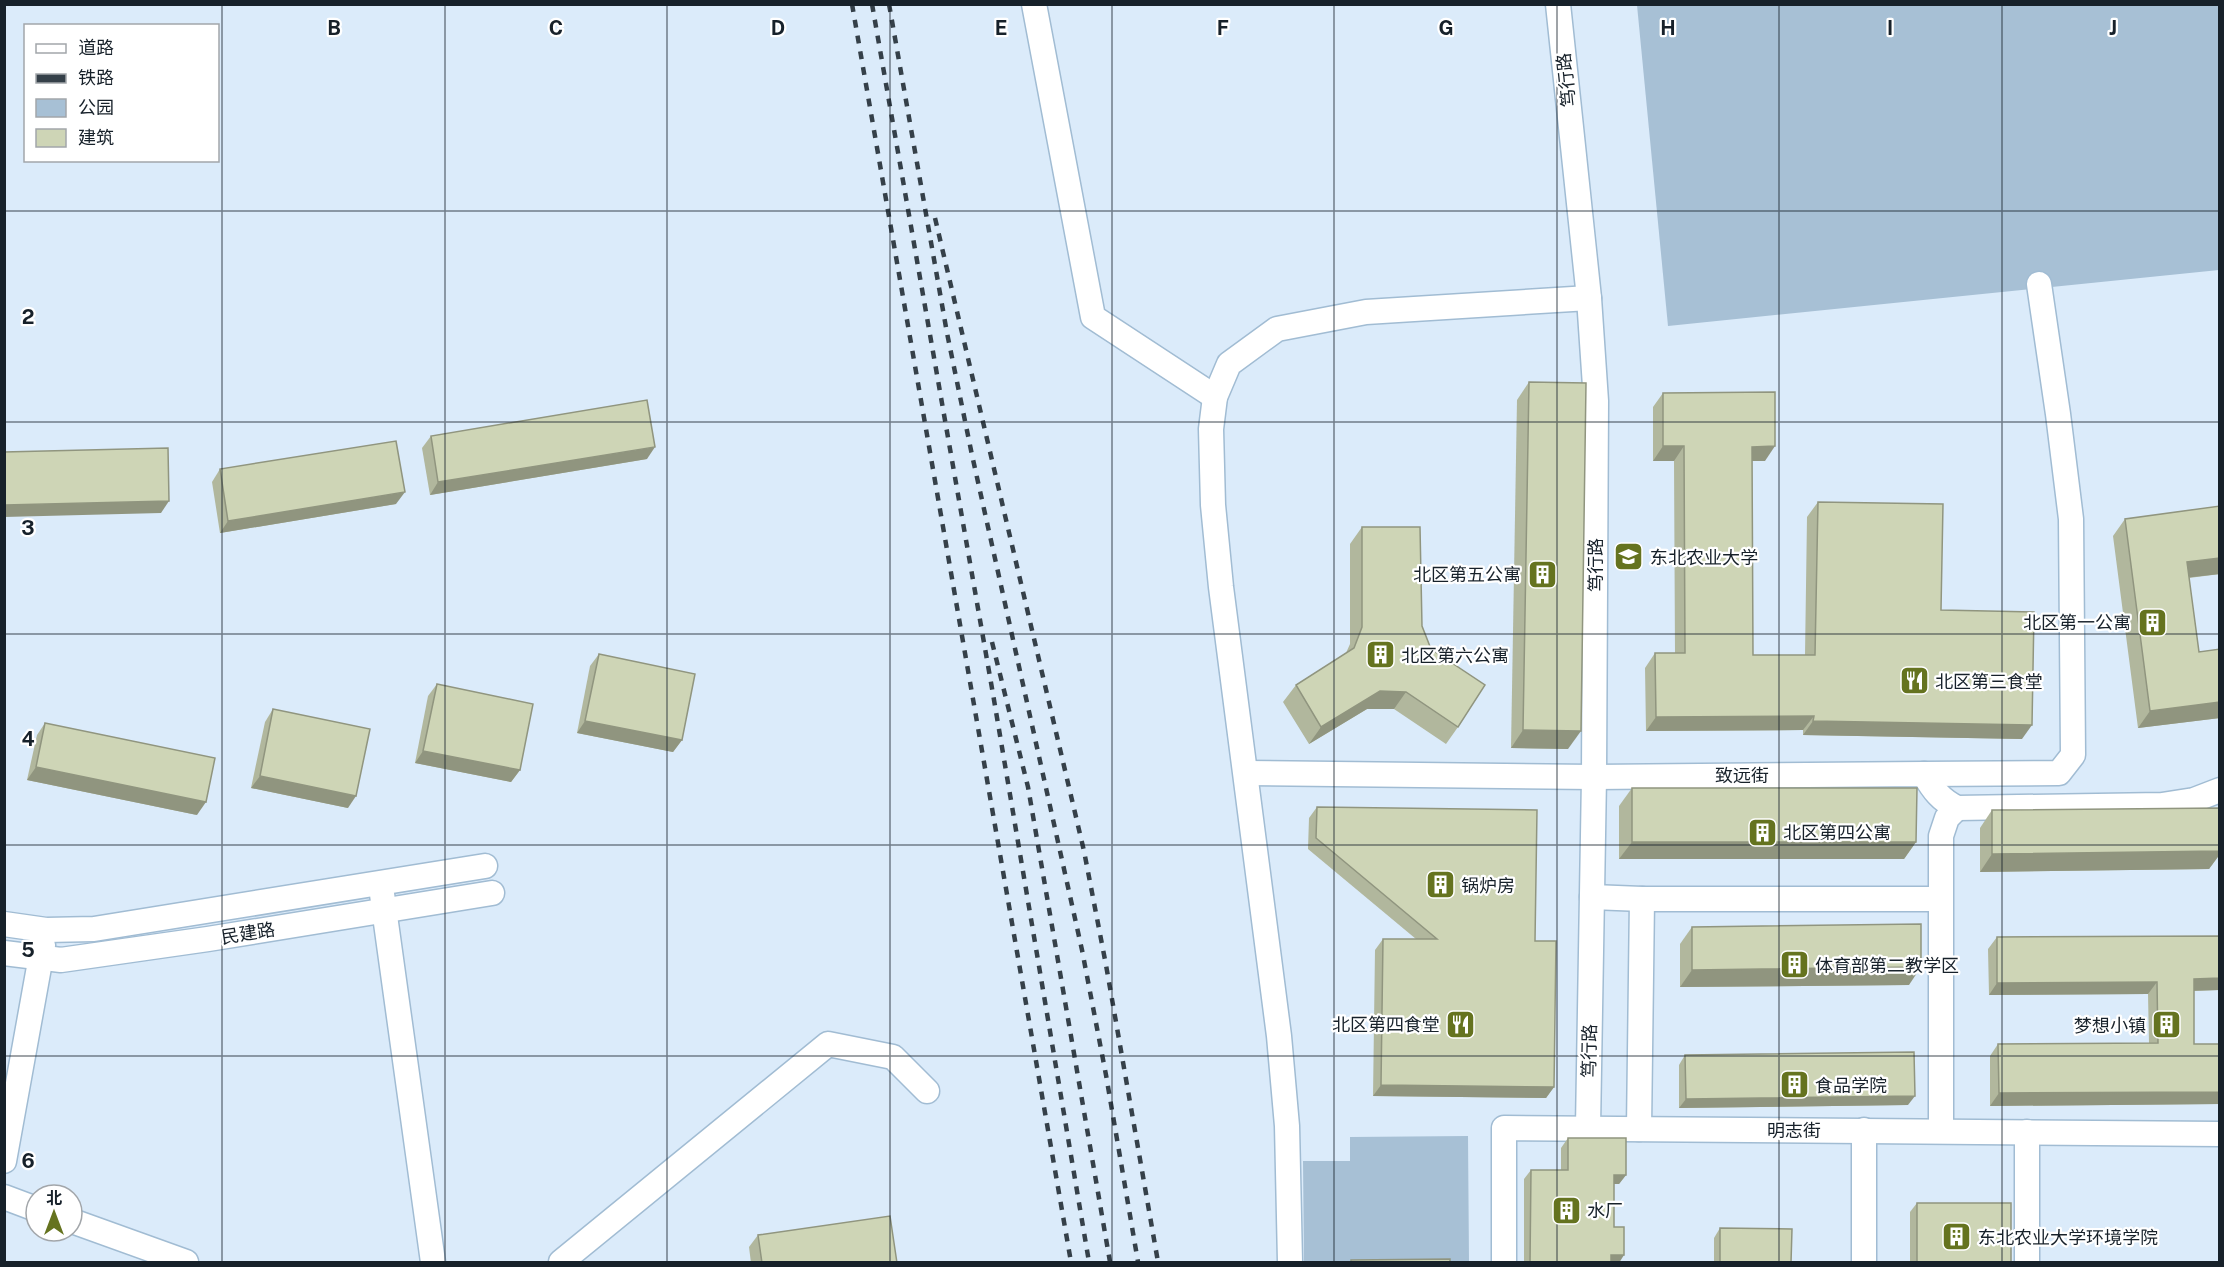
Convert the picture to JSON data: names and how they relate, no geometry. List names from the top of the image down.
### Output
{
  "streets": {
    "street": [
      "笃行路",
      "致远街",
      "民建路",
      "明志街"
    ]
  },
  "crossings": [
    ["笃行路", "致远街"],
    ["笃行路", "明志街"]
  ],
  "places": {
    "school or university": ["东北农业大学"],
    "building": [
      "北区第五公寓",
      "北区第一公寓",
      "北区第六公寓",
      "北区第四公寓",
      "锅炉房",
      "体育部第二教学区",
      "梦想小镇",
      "食品学院",
      "水厂",
      "东北农业大学环境学院"
    ],
    "restaurant": ["北区第三食堂", "北区第四食堂"]
  },
  "legend": [
    "道路",
    "铁路",
    "公园",
    "建筑"
  ],
  "north": "top",
  "grid": {
    "columns": [
      "B",
      "C",
      "D",
      "E",
      "F",
      "G",
      "H",
      "I",
      "J"
    ],
    "rows": [
      "2",
      "3",
      "4",
      "5",
      "6"
    ]
  }
}
